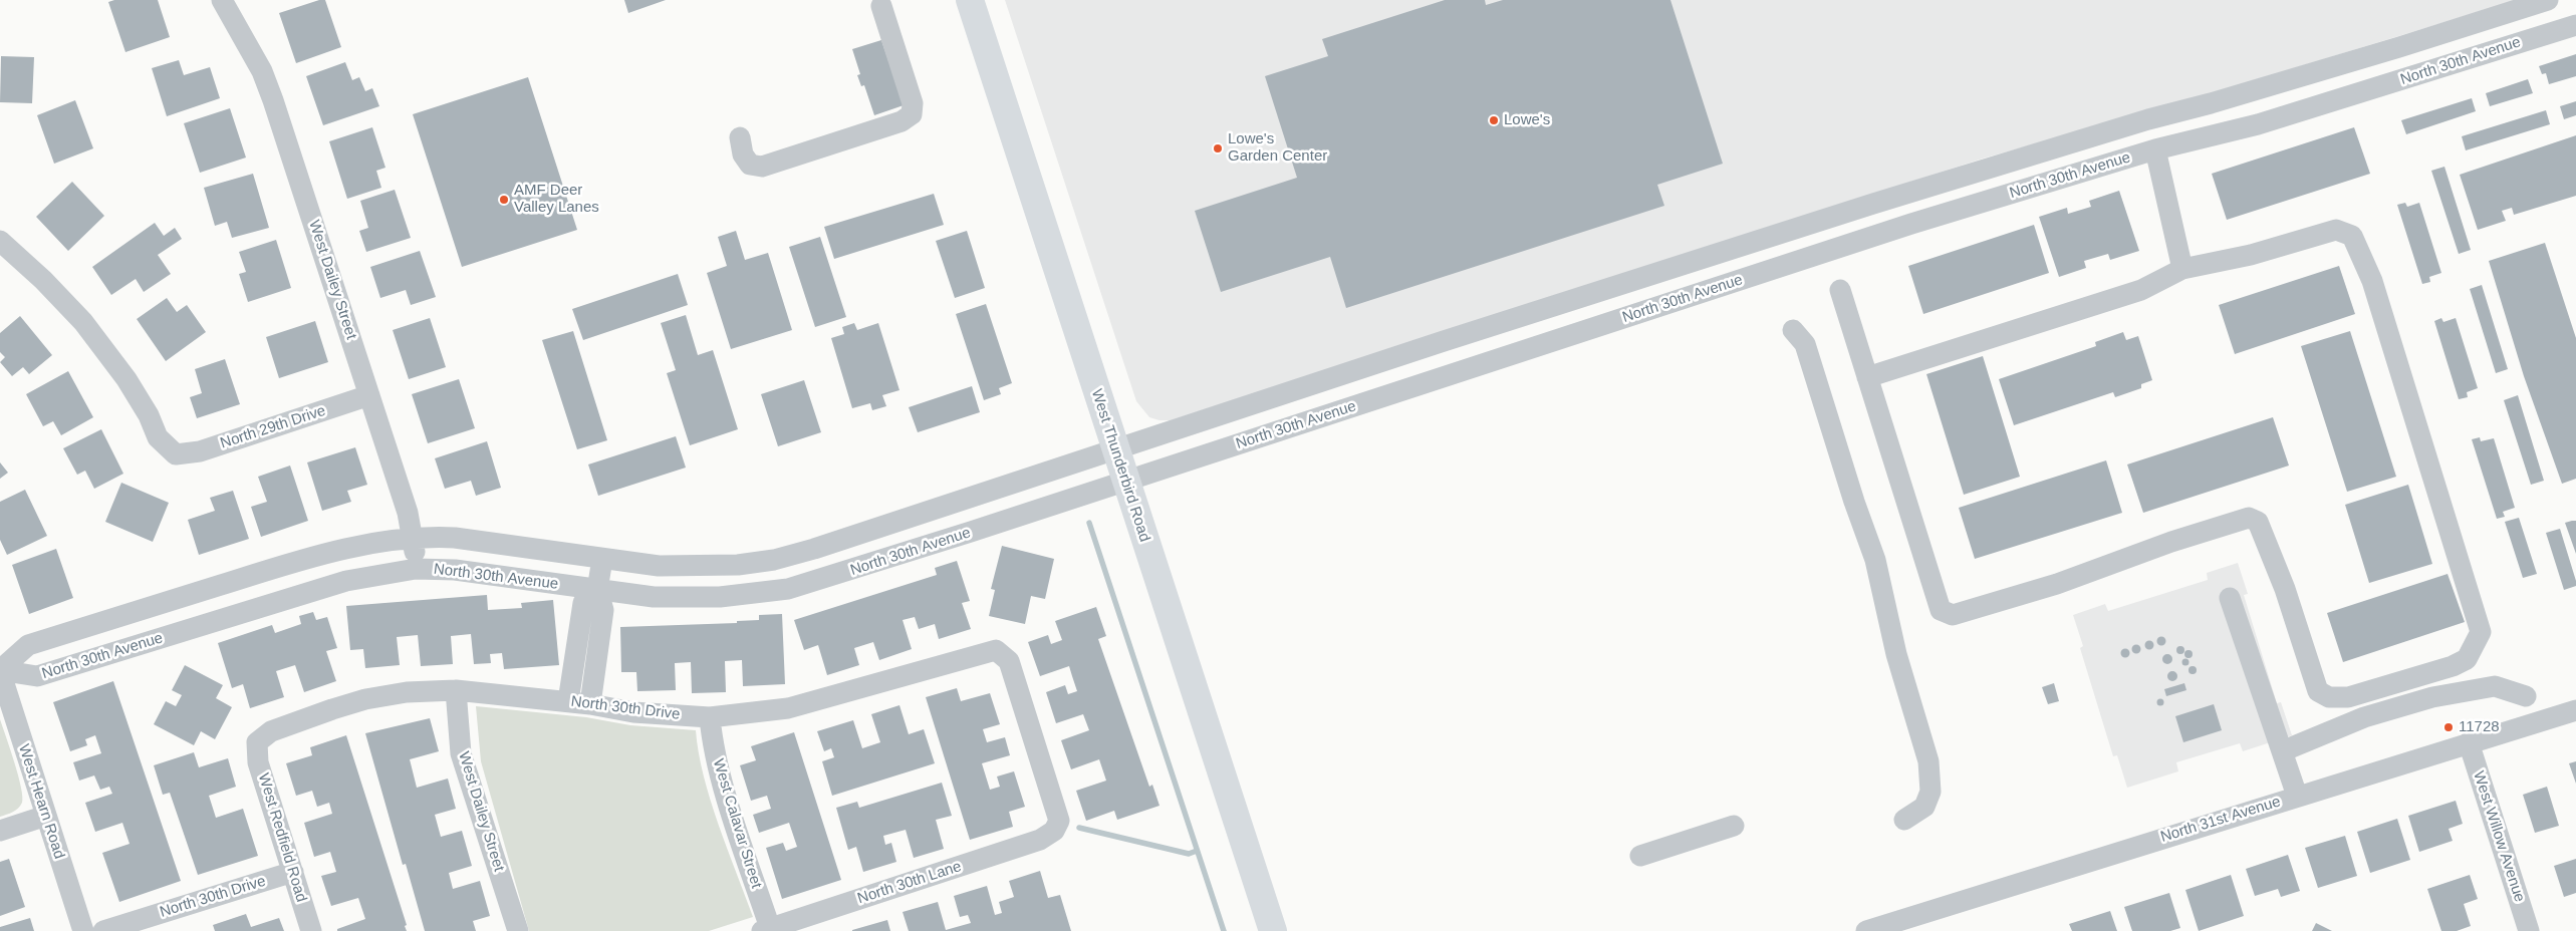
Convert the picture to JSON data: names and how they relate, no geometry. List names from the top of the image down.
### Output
{
  "streets": {
    "main road": ["West Thunderbird Road"],
    "street": [
      "North 30th Avenue",
      "West Dailey Street",
      "North 29th Drive",
      "North 30th Drive",
      "West Hearn Road",
      "North 31st Avenue",
      "West Calavar Street",
      "West Willow Avenue",
      "West Redfield Road",
      "North 30th Lane"
    ]
  },
  "crossings": [
    ["North 30th Avenue", "West Dailey Street"],
    ["North 30th Avenue", "West Thunderbird Road"],
    ["North 30th Avenue", "West Hearn Road"],
    ["West Dailey Street", "North 29th Drive"],
    ["West Dailey Street", "North 30th Drive"],
    ["North 30th Drive", "West Calavar Street"],
    ["North 30th Drive", "West Redfield Road"],
    ["North 30th Drive", "North 30th Lane"],
    ["North 31st Avenue", "West Willow Avenue"],
    ["West Calavar Street", "North 30th Lane"]
  ],
  "places": [
    "Lowe's",
    "Lowe's Garden Center",
    "AMF Deer Valley Lanes",
    "11728"
  ]
}
